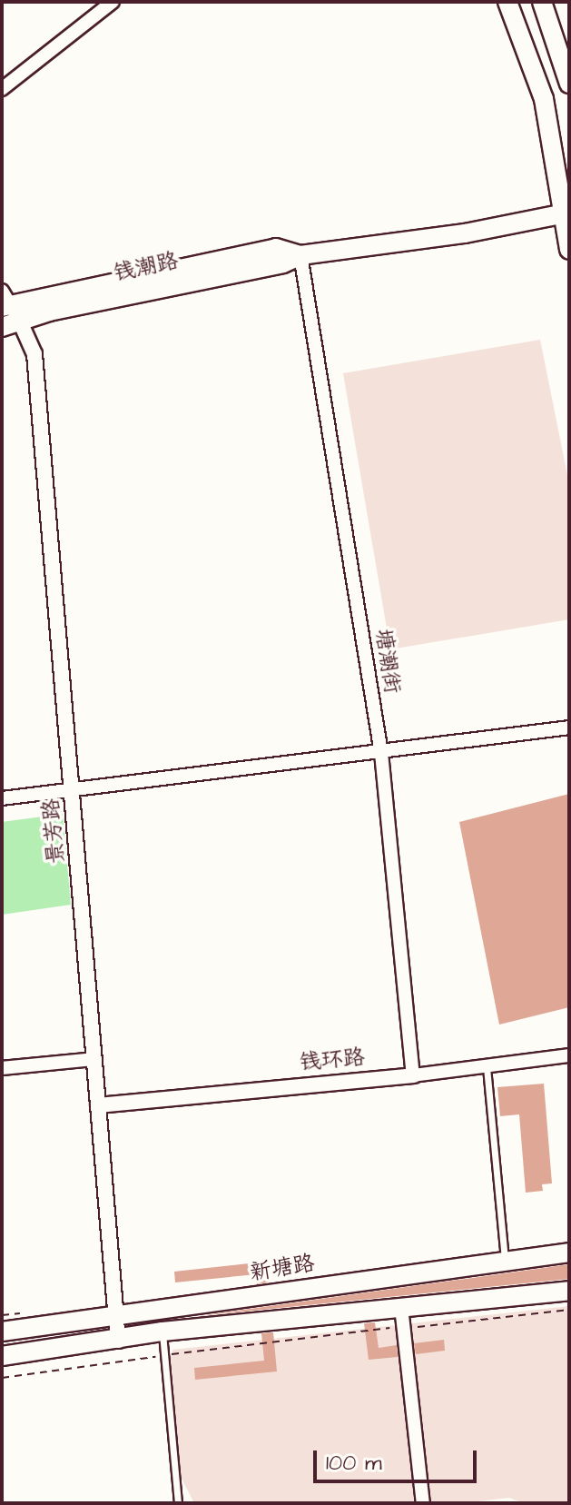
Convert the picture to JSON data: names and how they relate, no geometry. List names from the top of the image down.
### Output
{
  "streets": {
    "main road": ["钱潮路", "新塘路"],
    "street": ["塘潮街", "景芳路", "钱环路"]
  },
  "crossings": [
    ["钱潮路", "塘潮街"],
    ["钱潮路", "景芳路"],
    ["塘潮街", "钱环路"],
    ["景芳路", "钱环路"],
    ["景芳路", "新塘路"]
  ],
  "scale_bar": "100 m"
}
